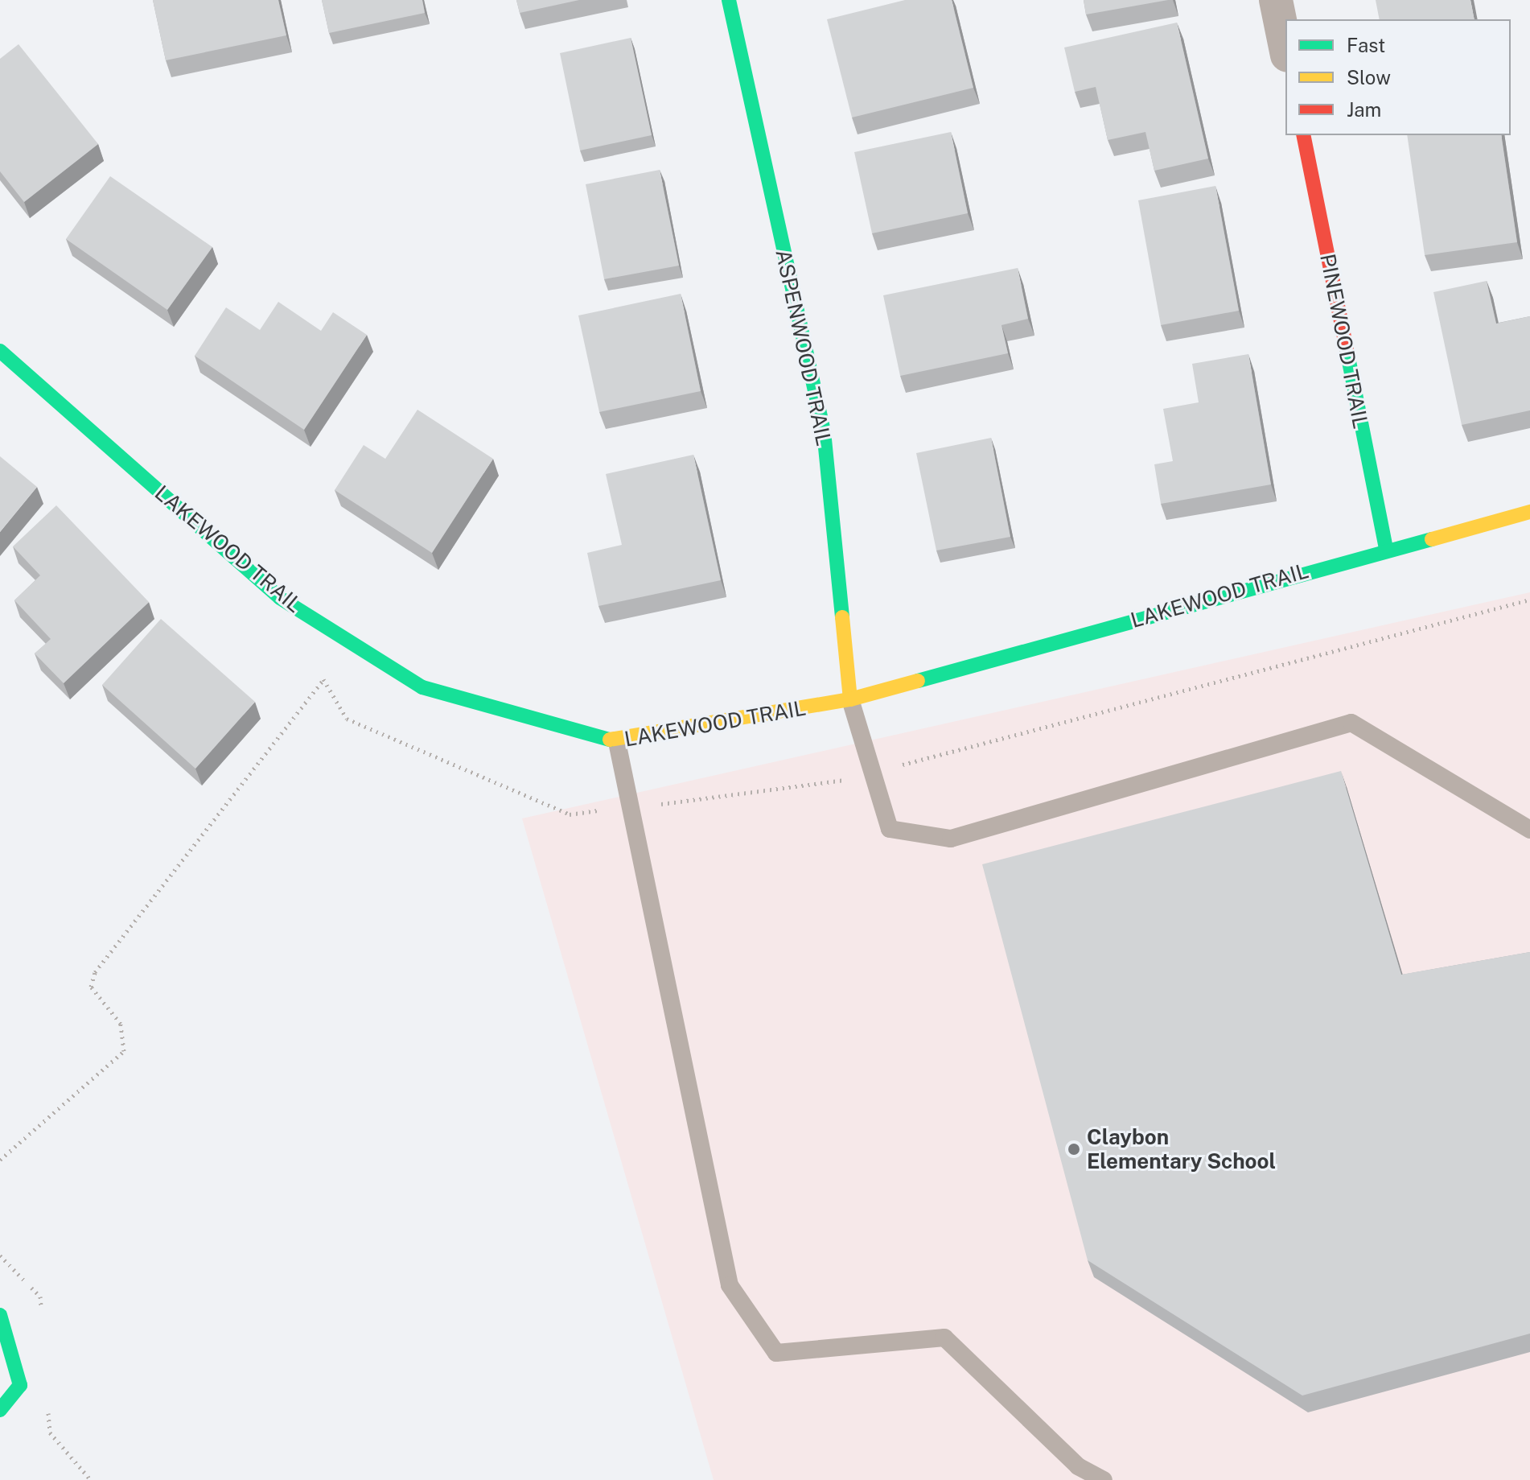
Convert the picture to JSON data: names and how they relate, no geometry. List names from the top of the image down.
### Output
{
  "streets": {
    "street": ["PINEWOOD TRAIL", "ASPENWOOD TRAIL", "LAKEWOOD TRAIL"]
  },
  "crossings": [
    ["PINEWOOD TRAIL", "LAKEWOOD TRAIL"],
    ["ASPENWOOD TRAIL", "LAKEWOOD TRAIL"]
  ],
  "places": ["Claybon Elementary School"],
  "legend": ["Fast", "Slow", "Jam"]
}
